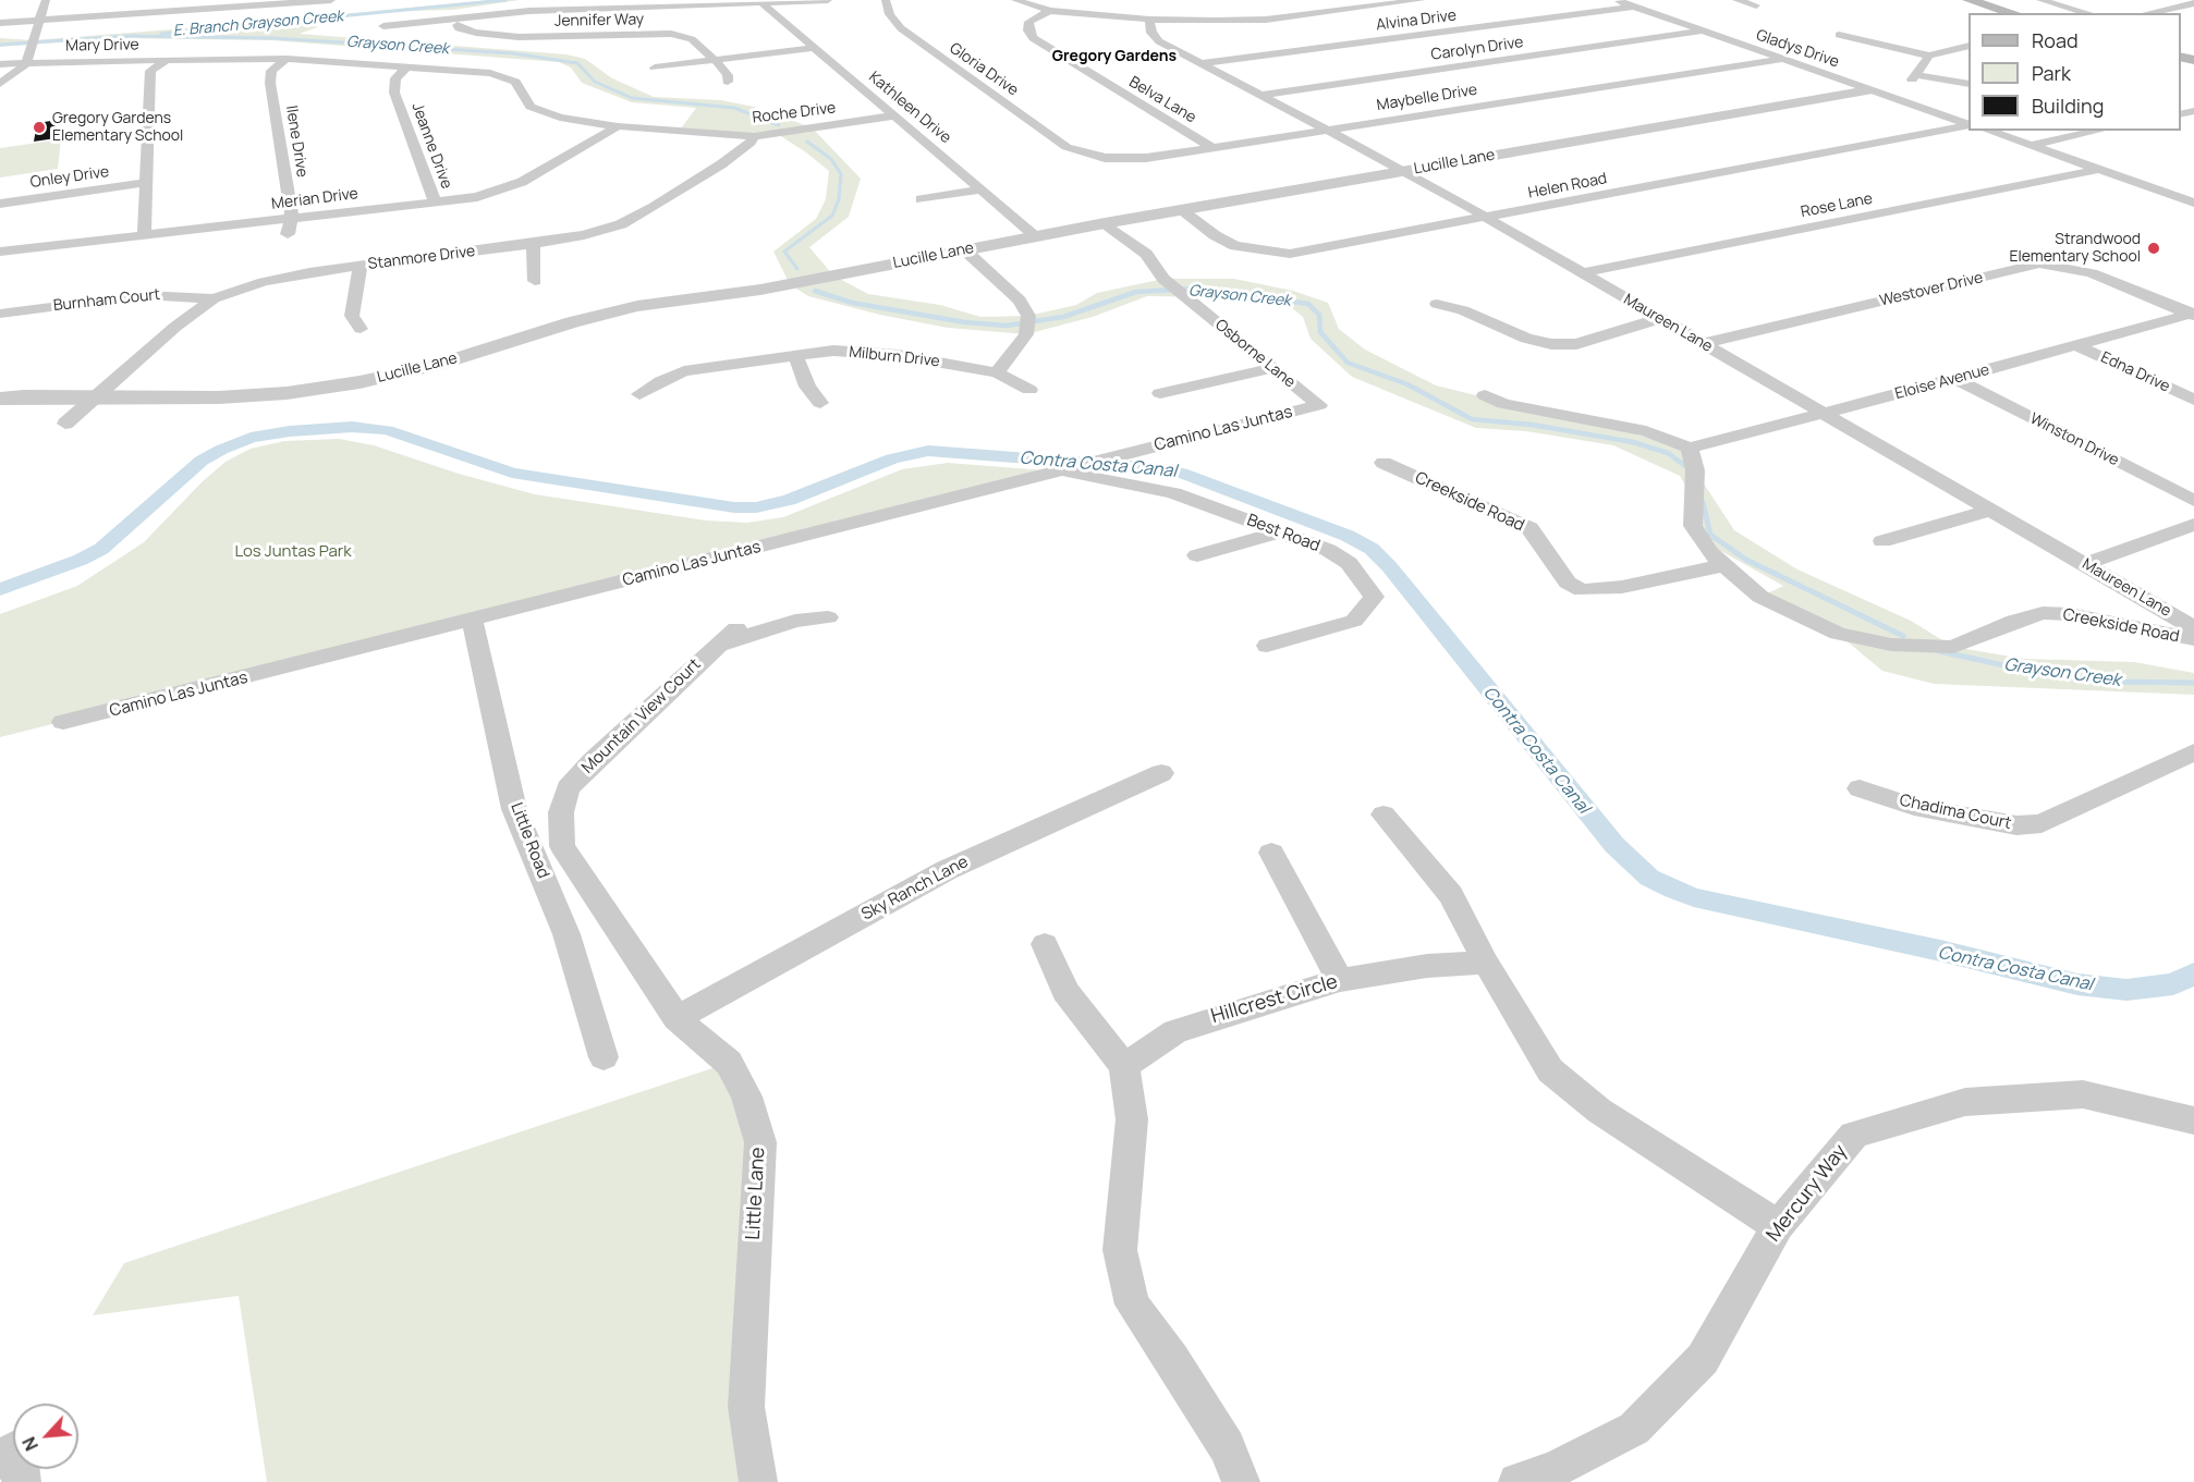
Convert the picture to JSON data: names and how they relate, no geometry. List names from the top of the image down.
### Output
{
  "streets": {
    "street": [
      "Jennifer Way",
      "Alvina Drive",
      "Mary Drive",
      "Carolyn Drive",
      "Gladys Drive",
      "Gloria Drive",
      "Maybelle Drive",
      "Belva Lane",
      "Kathleen Drive",
      "Roche Drive",
      "Ilene Drive",
      "Jeanne Drive",
      "Lucille Lane",
      "Onley Drive",
      "Helen Road",
      "Merian Drive",
      "Rose Lane",
      "Stanmore Drive",
      "Westover Drive",
      "Burnham Court",
      "Maureen Lane",
      "Osborne Lane",
      "Milburn Drive",
      "Edna Drive",
      "Eloise Avenue",
      "Camino Las Juntas",
      "Winston Drive",
      "Creekside Road",
      "Best Road",
      "Mountain View Court",
      "Chadima Court",
      "Little Road",
      "Sky Ranch Lane",
      "Hillcrest Circle",
      "Little Lane",
      "Mercury Way"
    ]
  },
  "crossings": [
    ["Alvina Drive", "Gladys Drive"],
    ["Alvina Drive", "Maureen Lane"],
    ["Mary Drive", "Roche Drive"],
    ["Mary Drive", "Ilene Drive"],
    ["Mary Drive", "Jeanne Drive"],
    ["Mary Drive", "Merian Drive"],
    ["Carolyn Drive", "Gladys Drive"],
    ["Carolyn Drive", "Maureen Lane"],
    ["Gladys Drive", "Maybelle Drive"],
    ["Gladys Drive", "Lucille Lane"],
    ["Gloria Drive", "Maybelle Drive"],
    ["Maybelle Drive", "Belva Lane"],
    ["Maybelle Drive", "Maureen Lane"],
    ["Kathleen Drive", "Roche Drive"],
    ["Kathleen Drive", "Lucille Lane"],
    ["Roche Drive", "Merian Drive"],
    ["Roche Drive", "Stanmore Drive"],
    ["Ilene Drive", "Merian Drive"],
    ["Jeanne Drive", "Merian Drive"],
    ["Lucille Lane", "Helen Road"],
    ["Lucille Lane", "Stanmore Drive"],
    ["Lucille Lane", "Maureen Lane"],
    ["Lucille Lane", "Osborne Lane"],
    ["Helen Road", "Maureen Lane"],
    ["Rose Lane", "Maureen Lane"],
    ["Stanmore Drive", "Burnham Court"],
    ["Westover Drive", "Maureen Lane"],
    ["Westover Drive", "Eloise Avenue"],
    ["Maureen Lane", "Eloise Avenue"],
    ["Osborne Lane", "Camino Las Juntas"],
    ["Edna Drive", "Eloise Avenue"],
    ["Eloise Avenue", "Winston Drive"],
    ["Eloise Avenue", "Creekside Road"],
    ["Camino Las Juntas", "Best Road"],
    ["Camino Las Juntas", "Little Road"],
    ["Mountain View Court", "Little Lane"],
    ["Sky Ranch Lane", "Little Lane"]
  ],
  "districts": ["Gregory Gardens"],
  "water": ["E. Branch Grayson Creek", "Grayson Creek", "Contra Costa Canal"],
  "parks": ["Los Juntas Park"],
  "places": ["Gregory Gardens Elementary School", "Strandwood Elementary School"],
  "legend": ["Road", "Park", "Building"],
  "north": "bottom left"
}
